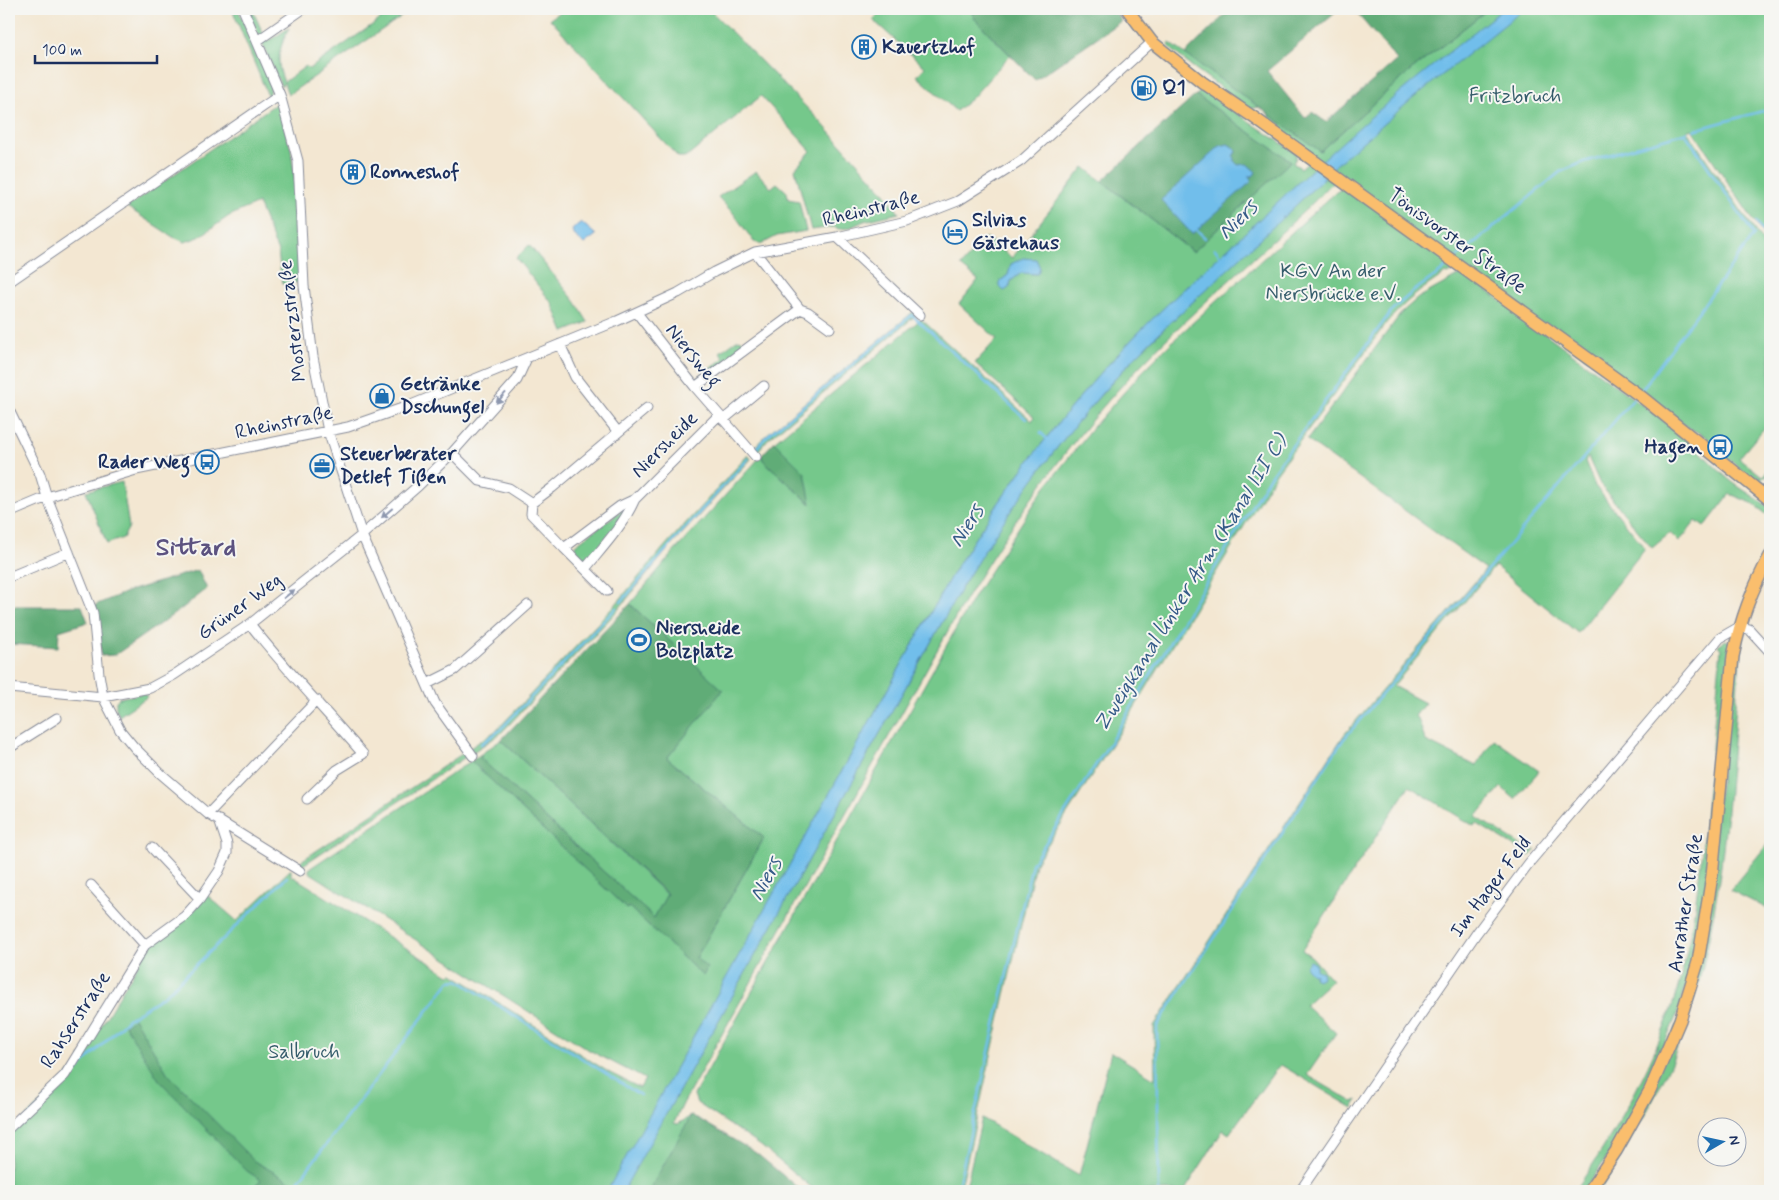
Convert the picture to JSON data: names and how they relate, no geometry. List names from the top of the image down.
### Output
{
  "streets": {
    "main road": ["Tönisvorster Straße", "Anrather Straße"],
    "street": [
      "Rheinstraße",
      "Mosterzstraße",
      "Niersweg",
      "Niersheide",
      "Grüner Weg",
      "Im Hager Feld",
      "Rahserstraße"
    ]
  },
  "crossings": [
    ["Rheinstraße", "Tönisvorster Straße"],
    ["Rheinstraße", "Mosterzstraße"],
    ["Rheinstraße", "Niersweg"],
    ["Rheinstraße", "Grüner Weg"],
    ["Mosterzstraße", "Grüner Weg"],
    ["Niersweg", "Niersheide"],
    ["Im Hager Feld", "Anrather Straße"]
  ],
  "districts": ["Sittard"],
  "water": ["Niers", "Zweigkanal linker Arm (Kanal III C)"],
  "parks": ["Fritzbruch", "KGV An der Niersbrücke e.V.", "Salbruch"],
  "places": {
    "building": ["Kauertzhof", "Ronneshof"],
    "fuel station": ["Q1"],
    "hotel": ["Silvias Gästehaus"],
    "shop": ["Getränke Dschungel"],
    "bus stop": ["Hagen", "Rader Weg"],
    "office": ["Steuerberater Detlef Tißen"],
    "sports": ["Niersheide Bolzplatz"]
  },
  "scale_bar": "100 m",
  "north": "right"
}
